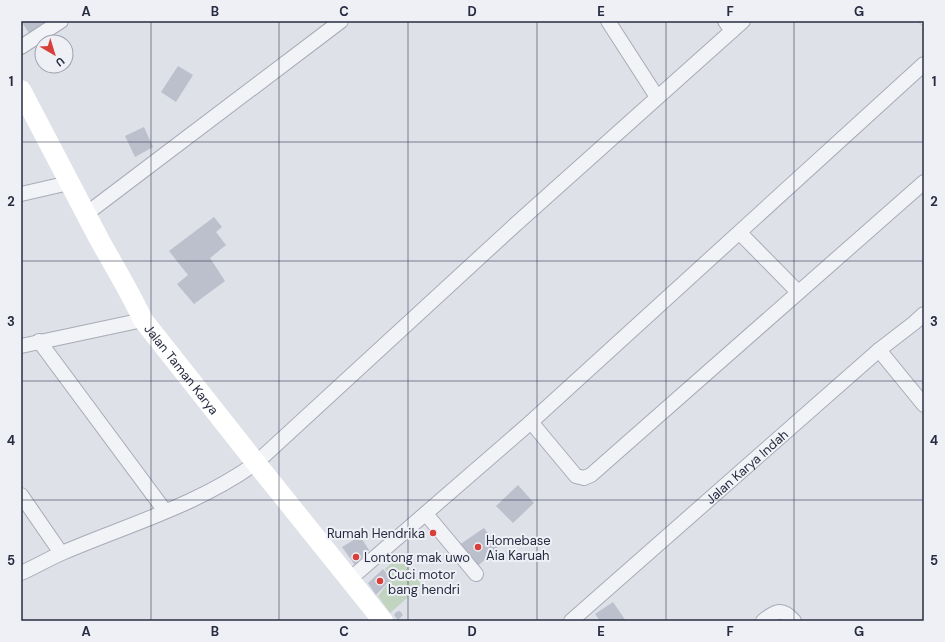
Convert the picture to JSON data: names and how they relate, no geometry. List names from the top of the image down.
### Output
{
  "streets": {
    "street": ["Jalan Taman Karya", "Jalan Karya Indah"]
  },
  "places": [
    "Rumah Hendrika",
    "Homebase Aia Karuah",
    "Lontong mak uwo",
    "Cuci motor bang hendri"
  ],
  "north": "bottom right",
  "grid": {
    "columns": [
      "A",
      "B",
      "C",
      "D",
      "E",
      "F",
      "G"
    ],
    "rows": [
      "1",
      "2",
      "3",
      "4",
      "5"
    ]
  }
}
